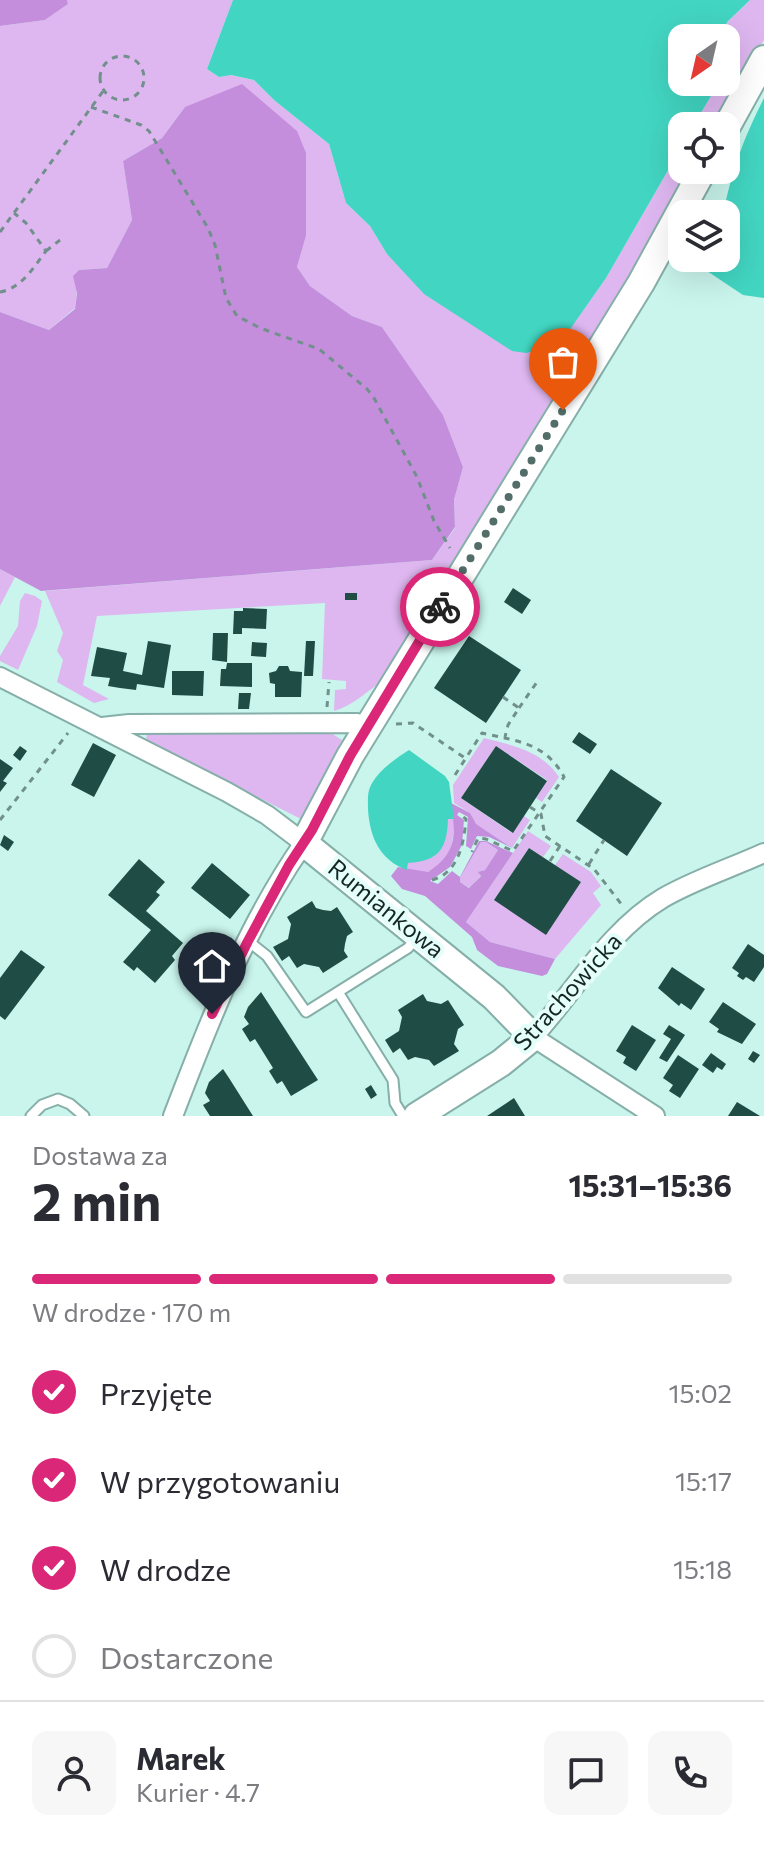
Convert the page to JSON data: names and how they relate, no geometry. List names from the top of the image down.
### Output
{
  "streets": {
    "street": ["Rumiankowa", "Strachowicka"]
  },
  "crossings": [
    ["Rumiankowa", "Strachowicka"]
  ],
  "north": "bottom left",
  "page": {
    "heading": ["2 min", "Dostawa za", "15:31–15:36"],
    "panel": ["Marek", "Kurier · 4.7"],
    "bar": "W drodze · 170 m",
    "list": [
      ["Przyjęte", "15:02"],
      ["W przygotowaniu", "15:17"],
      ["W drodze", "15:18"],
      "Dostarczone"
    ]
  }
}
